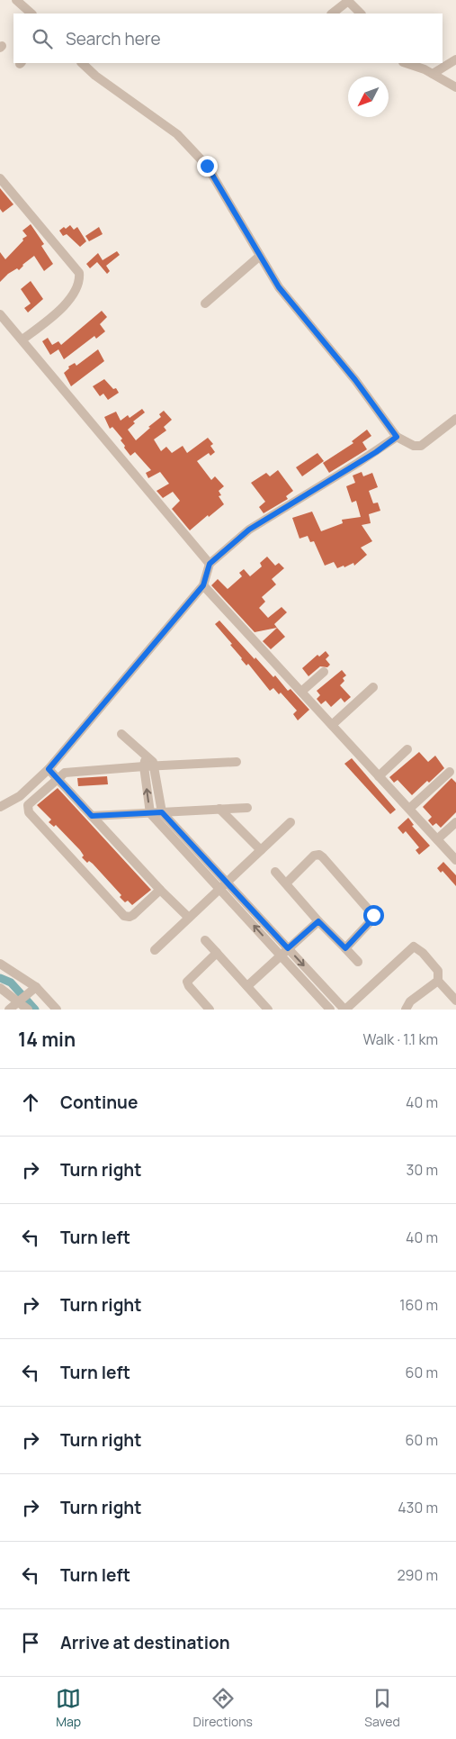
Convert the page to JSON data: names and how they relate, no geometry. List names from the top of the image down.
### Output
{
  "north": "bottom left",
  "page": {
    "search": "Search here",
    "heading": ["14 min", "Walk · 1.1 km"],
    "list": [
      ["Continue", "40 m"],
      ["Turn right", "30 m"],
      ["Turn left", "40 m"],
      ["Turn right", "160 m"],
      ["Turn left", "60 m"],
      ["Turn right", "60 m"],
      ["Turn right", "430 m"],
      ["Turn left", "290 m"],
      "Arrive at destination"
    ],
    "nav": ["Map", "Directions", "Saved"]
  }
}
